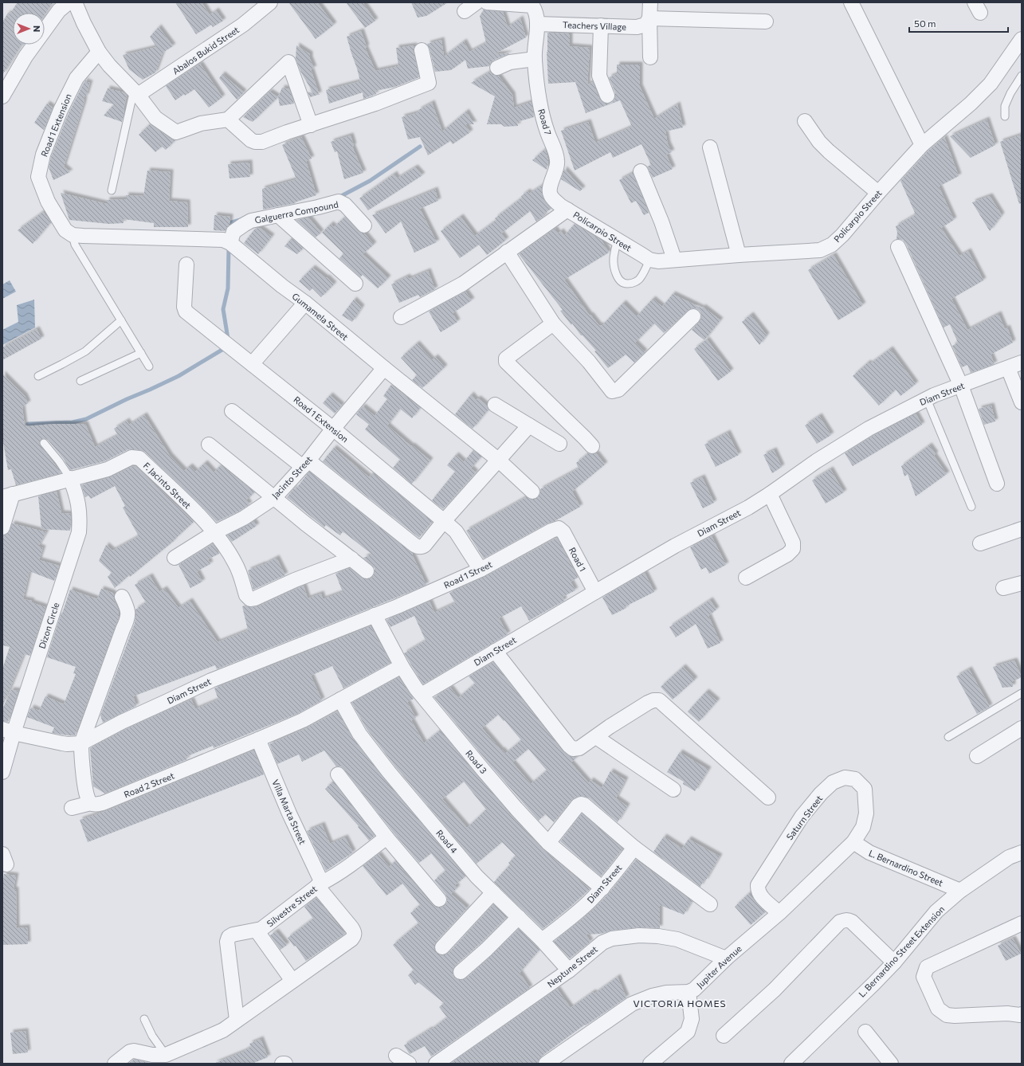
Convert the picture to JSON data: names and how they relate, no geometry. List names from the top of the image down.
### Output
{
  "streets": {
    "street": [
      "Teachers Village",
      "Abalos Bukid Street",
      "Road 7",
      "Road 1 Extension",
      "Galguerra Compound",
      "Policarpio Street",
      "Gumamela Street",
      "Diam Street",
      "Jacinto Street",
      "F. Jacinto Street",
      "Road 1",
      "Road 1 Street",
      "Dizon Circle",
      "Road 3",
      "Road 2 Street",
      "Villa Marta Street",
      "Saturn Street",
      "Road 4",
      "L. Bernardino Street",
      "Silvestre Street",
      "L. Bernardino Street Extension",
      "Neptune Street",
      "Jupiter Avenue"
    ]
  },
  "crossings": [
    ["Teachers Village", "Road 7"],
    ["Road 7", "Policarpio Street"],
    ["Road 1 Extension", "Gumamela Street"],
    ["Road 1 Extension", "Jacinto Street"],
    ["Road 1 Extension", "Road 1 Street"],
    ["Galguerra Compound", "Gumamela Street"],
    ["Gumamela Street", "Jacinto Street"],
    ["Diam Street", "Road 1"],
    ["Diam Street", "Road 1 Street"],
    ["Diam Street", "Dizon Circle"],
    ["Diam Street", "Road 3"],
    ["Diam Street", "Road 4"],
    ["Jacinto Street", "F. Jacinto Street"],
    ["F. Jacinto Street", "Dizon Circle"],
    ["Road 1", "Road 1 Street"],
    ["Road 1 Street", "Road 3"],
    ["Road 3", "Road 2 Street"],
    ["Road 2 Street", "Villa Marta Street"],
    ["Road 2 Street", "Road 4"],
    ["Villa Marta Street", "Silvestre Street"],
    ["Saturn Street", "L. Bernardino Street"],
    ["Saturn Street", "Jupiter Avenue"],
    ["Road 4", "Neptune Street"],
    ["L. Bernardino Street", "L. Bernardino Street Extension"],
    ["L. Bernardino Street", "Jupiter Avenue"],
    ["Neptune Street", "Jupiter Avenue"]
  ],
  "districts": ["VICTORIA HOMES"],
  "scale_bar": "50 m",
  "north": "right"
}
